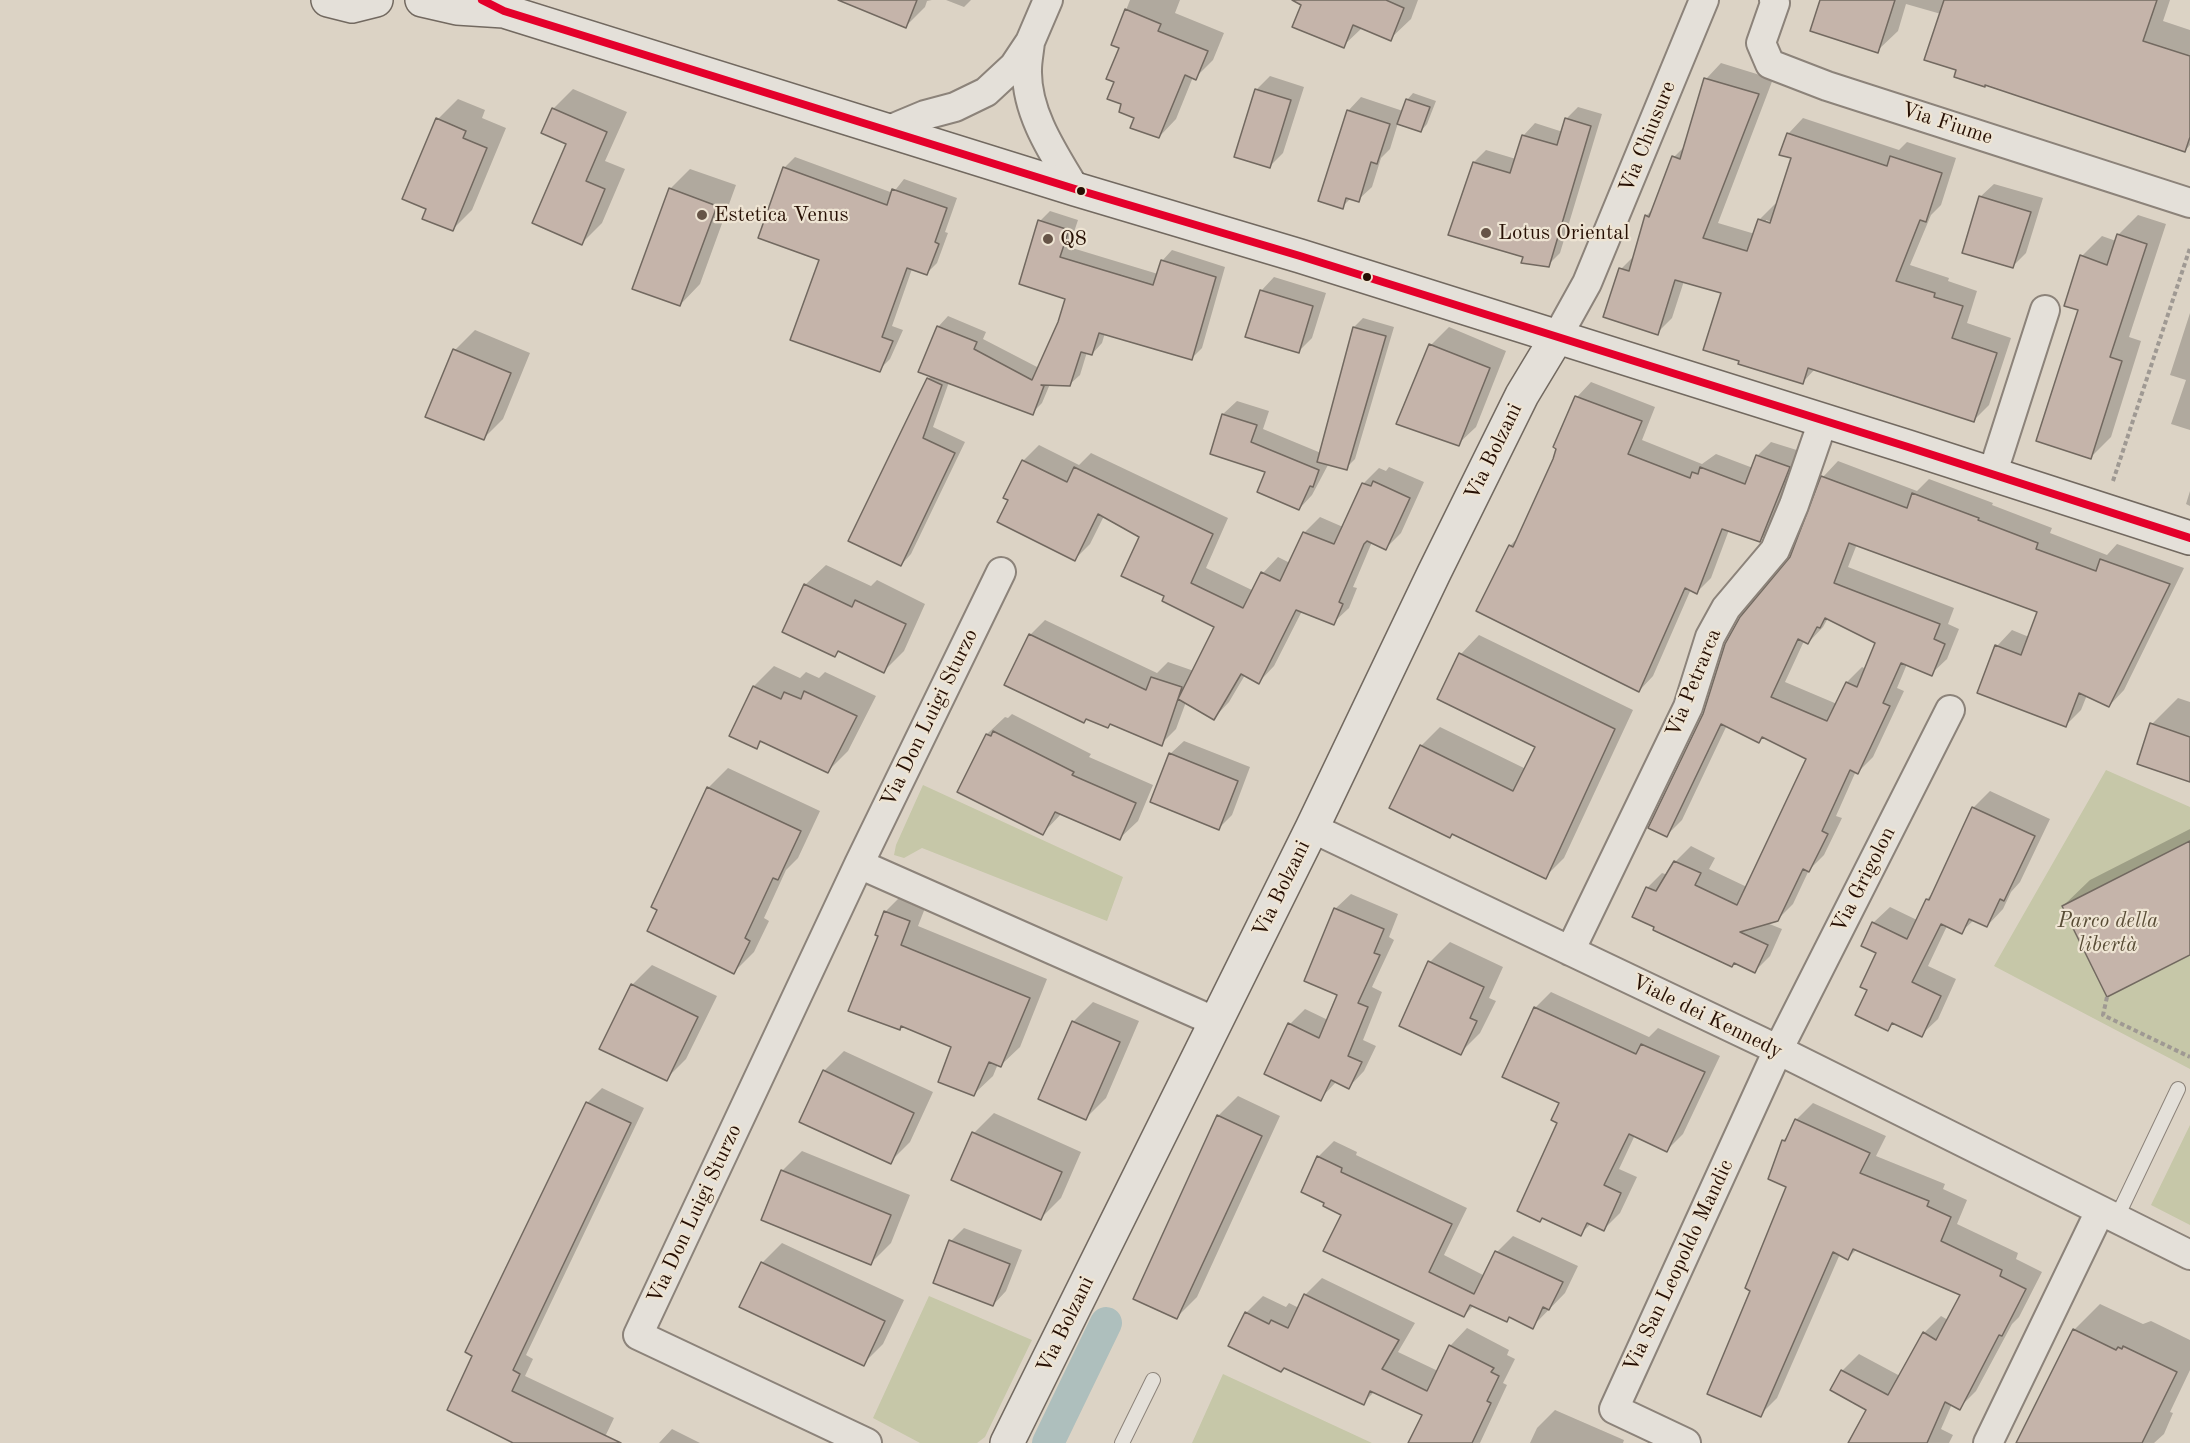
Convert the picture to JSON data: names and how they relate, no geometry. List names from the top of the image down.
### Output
{
  "streets": {
    "main road": ["Via Bolzani"],
    "street": [
      "Via Fiume",
      "Via Chiusure",
      "Via Petrarca",
      "Via Don Luigi Sturzo",
      "Via Grigolon",
      "Viale dei Kennedy",
      "Via San Leopoldo Mandic"
    ]
  },
  "crossings": [
    ["Via Chiusure", "Via Bolzani"],
    ["Via Bolzani", "Viale dei Kennedy"],
    ["Via Petrarca", "Viale dei Kennedy"],
    ["Via Grigolon", "Viale dei Kennedy"],
    ["Via Grigolon", "Via San Leopoldo Mandic"],
    ["Viale dei Kennedy", "Via San Leopoldo Mandic"]
  ],
  "parks": ["Parco della libertà"],
  "places": ["Estetica Venus", "Lotus Oriental", "Q8"]
}
